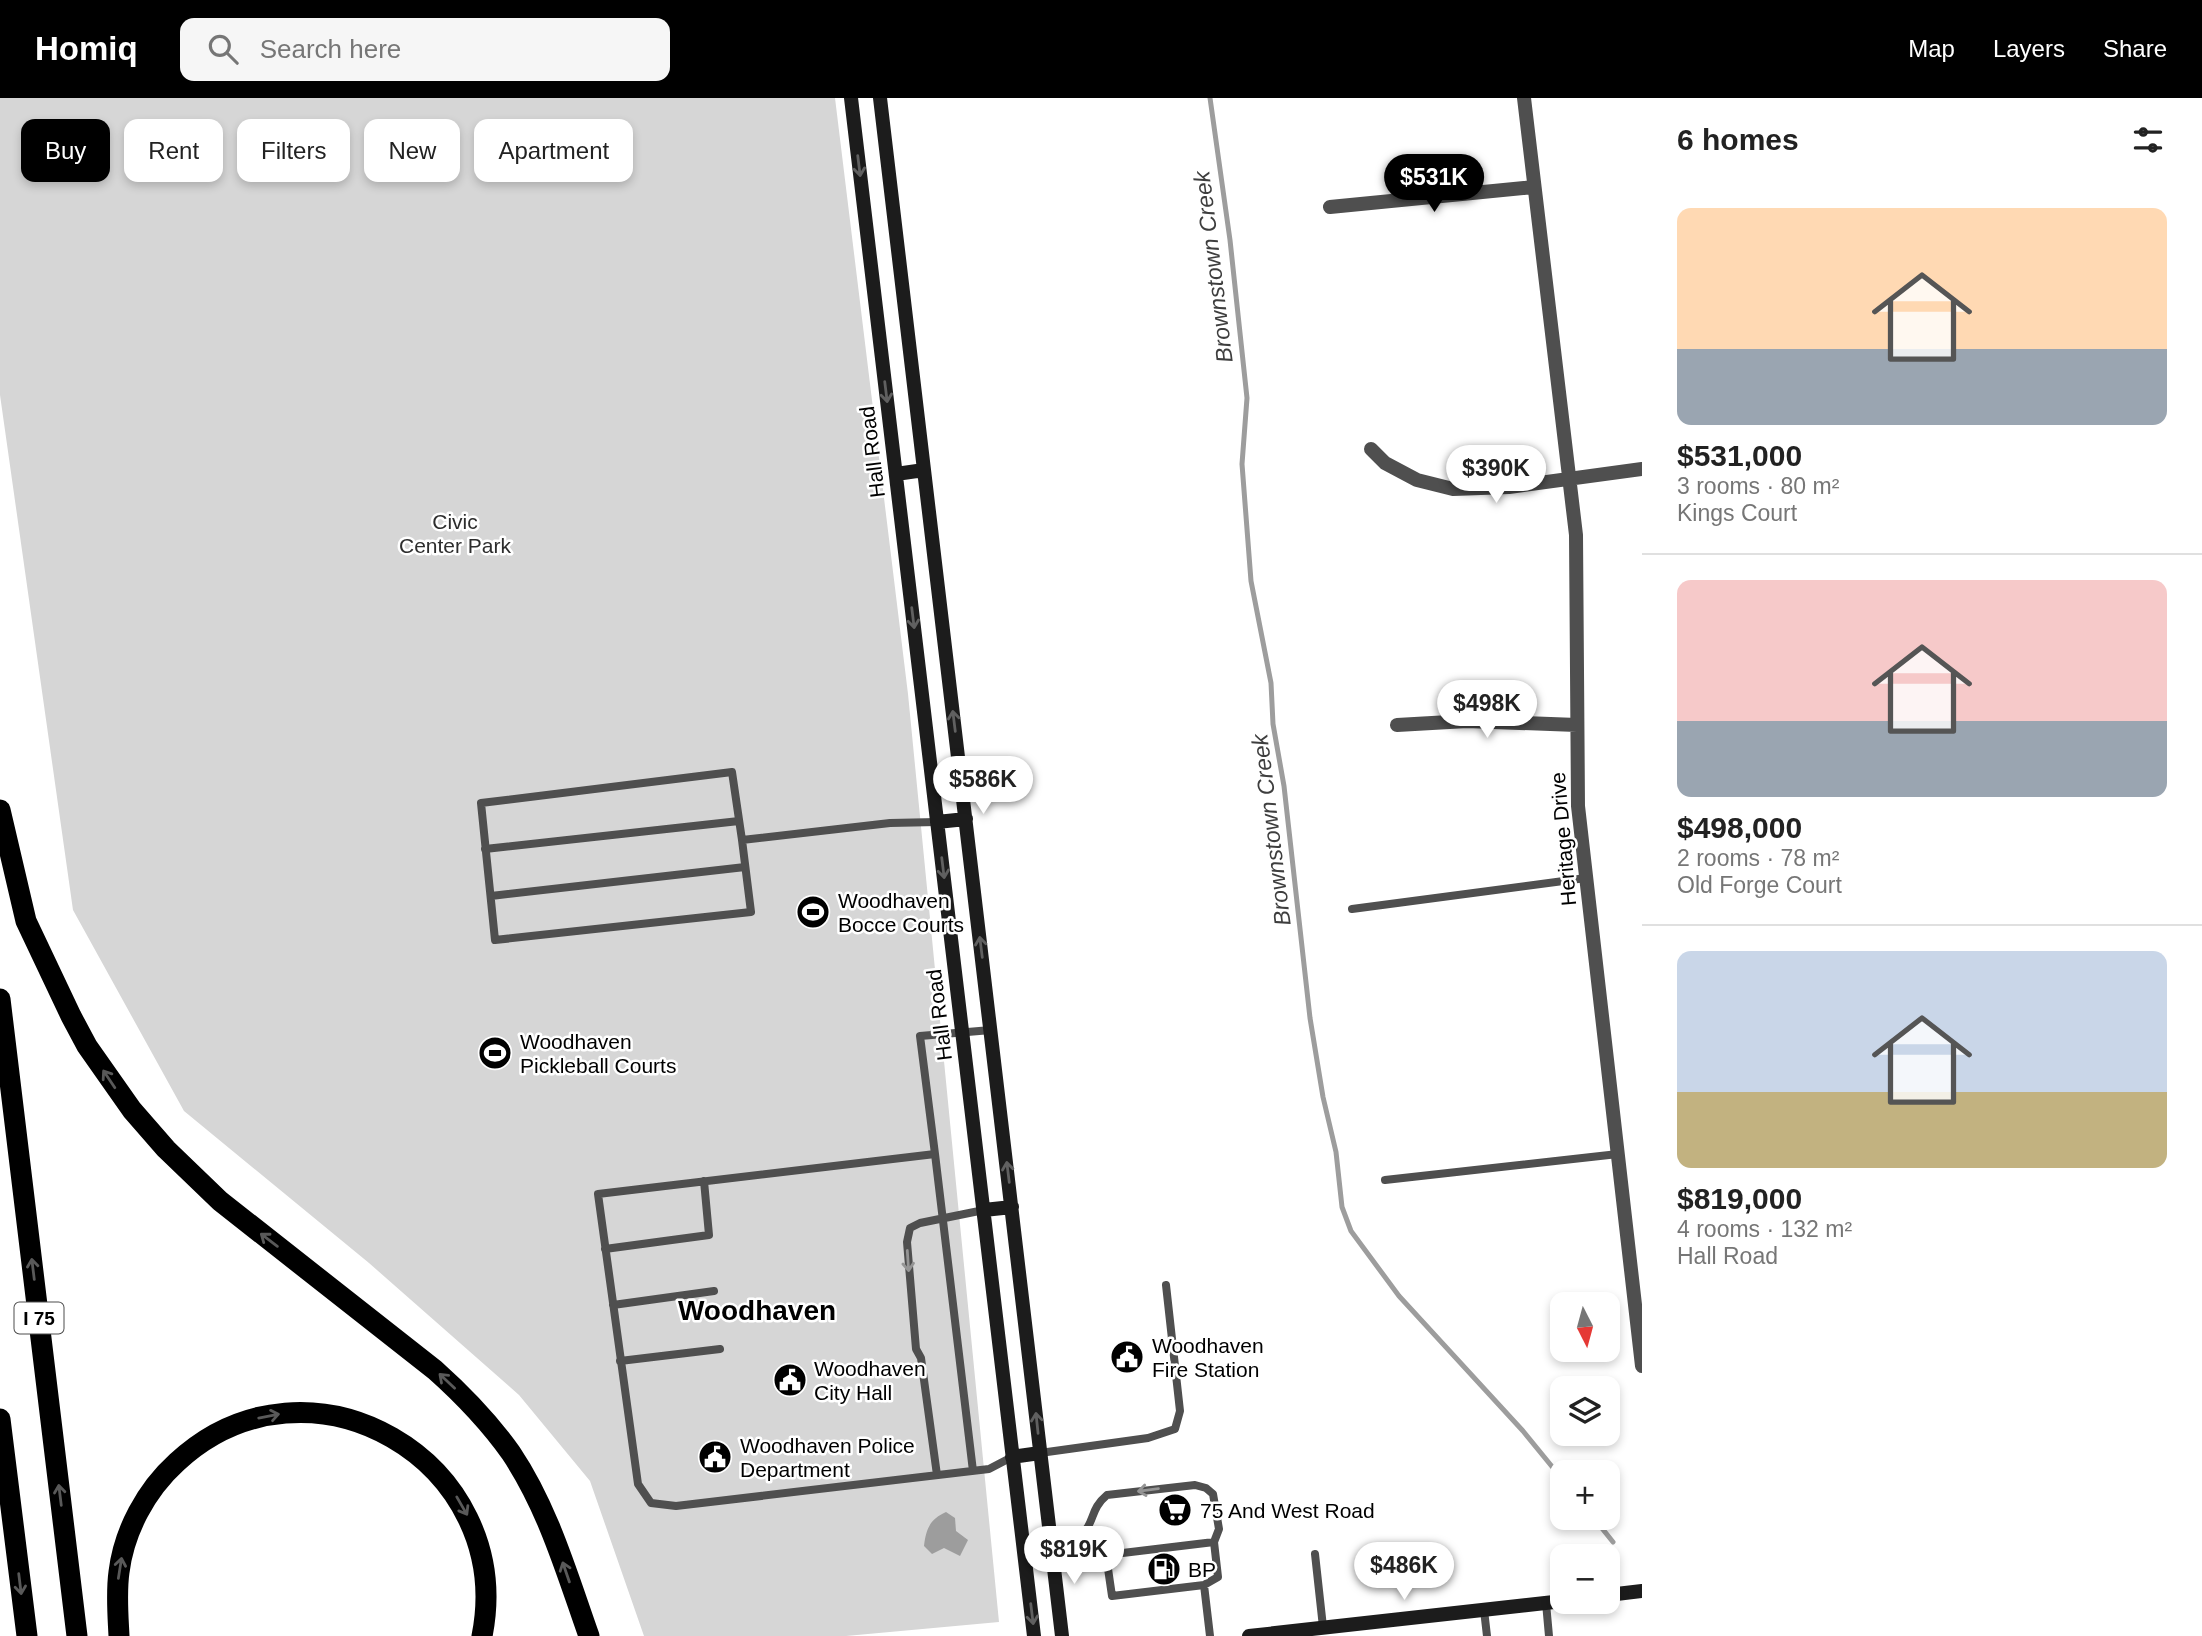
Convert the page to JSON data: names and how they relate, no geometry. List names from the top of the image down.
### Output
{
  "streets": {
    "highway": ["I 75"],
    "street": ["Hall Road", "Heritage Drive"]
  },
  "districts": ["Woodhaven"],
  "water": ["Brownstown Creek"],
  "parks": ["Civic Center Park"],
  "places": {
    "sports": ["Woodhaven Bocce Courts", "Woodhaven Pickleball Courts"],
    "public building": ["Woodhaven Fire Station", "Woodhaven City Hall", "Woodhaven Police Department"],
    "supermarket": ["75 And West Road"],
    "fuel station": ["BP"]
  },
  "north": "bottom",
  "page": {
    "header": "Homiq",
    "search": "Search here",
    "nav": ["Map", "Layers", "Share"],
    "heading": "6 homes",
    "chip": [
      "Buy",
      "Rent",
      "Filters",
      "New",
      "Apartment"
    ],
    "price": [
      "$531K",
      "$390K",
      "$498K",
      "$586K",
      "$819K",
      "$486K"
    ],
    "list": [
      {
        "name": "$531,000",
        "note": "3 rooms · 80 m² · Kings Court"
      },
      {
        "name": "$498,000",
        "note": "2 rooms · 78 m² · Old Forge Court"
      },
      {
        "name": "$819,000",
        "note": "4 rooms · 132 m² · Hall Road"
      }
    ],
    "map_buttons": ["+", "−"]
  }
}
